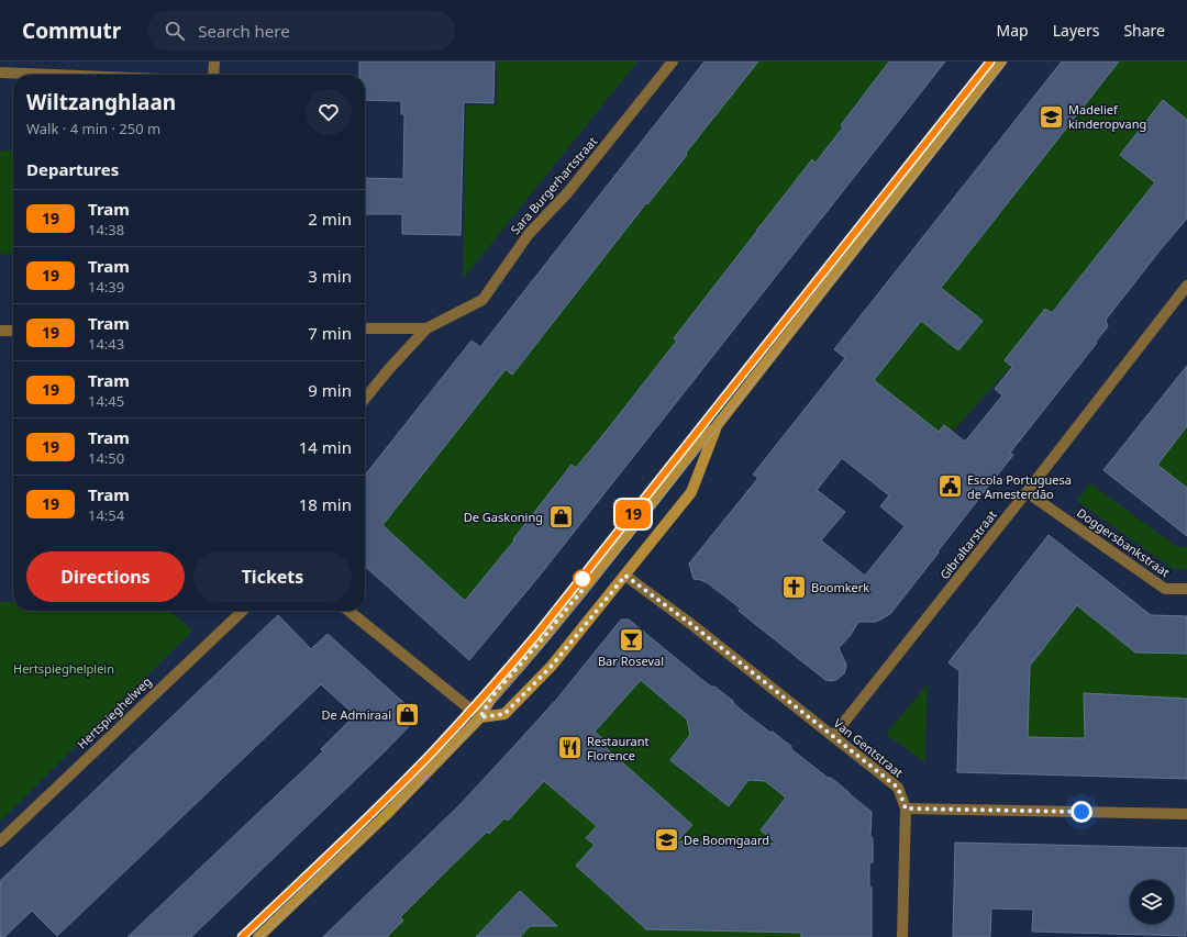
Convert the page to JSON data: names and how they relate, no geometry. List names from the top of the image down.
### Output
{
  "streets": {
    "street": [
      "Sara Burgerhartstraat",
      "Doggersbankstraat",
      "Gibraltarstraat",
      "Hertspieghelweg",
      "Van Gentstraat"
    ]
  },
  "crossings": [
    ["Doggersbankstraat", "Gibraltarstraat"],
    ["Gibraltarstraat", "Van Gentstraat"]
  ],
  "parks": ["Hertspieghelplein"],
  "places": {
    "school or university": ["Madelief kinderopvang", "De Boomgaard"],
    "public building": ["Escola Portuguesa de Amesterdão"],
    "shop": ["De Gaskoning", "De Admiraal"],
    "church": ["Boomkerk"],
    "bar": ["Bar Roseval"],
    "restaurant": ["Restaurant Florence"]
  },
  "lines": ["tram line 19"],
  "page": {
    "header": "Commutr",
    "search": "Search here",
    "nav": ["Map", "Layers", "Share"],
    "on_map": "19",
    "heading": [
      ["Wiltzanghlaan", "Walk · 4 min · 250 m"],
      "Departures"
    ],
    "list": [
      {
        "mark": "19",
        "name": "Tram",
        "note": "14:38",
        "value": "2 min"
      },
      {
        "mark": "19",
        "name": "Tram",
        "note": "14:39",
        "value": "3 min"
      },
      {
        "mark": "19",
        "name": "Tram",
        "note": "14:43",
        "value": "7 min"
      },
      {
        "mark": "19",
        "name": "Tram",
        "note": "14:45",
        "value": "9 min"
      },
      {
        "mark": "19",
        "name": "Tram",
        "note": "14:50",
        "value": "14 min"
      },
      {
        "mark": "19",
        "name": "Tram",
        "note": "14:54",
        "value": "18 min"
      }
    ],
    "buttons": ["Directions", "Tickets"]
  }
}
